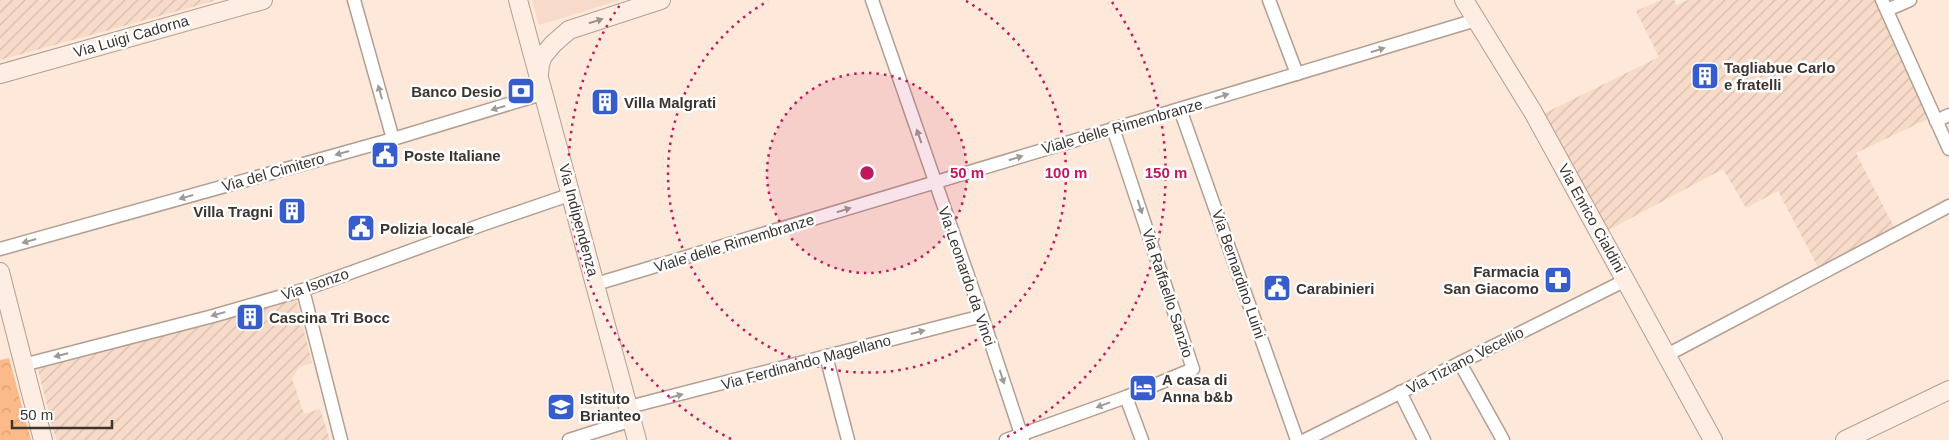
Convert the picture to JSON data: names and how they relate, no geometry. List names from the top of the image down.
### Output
{
  "streets": {
    "street": [
      "Via Luigi Cadorna",
      "Viale delle Rimembranze",
      "Via del Cimitero",
      "Via Enrico Cialdini",
      "Via Indipendenza",
      "Via Bernardino Luini",
      "Via Leonardo da Vinci",
      "Via Isonzo",
      "Via Raffaello Sanzio",
      "Via Tiziano Vecellio",
      "Via Ferdinando Magellano"
    ]
  },
  "crossings": [
    ["Viale delle Rimembranze", "Via Enrico Cialdini"],
    ["Viale delle Rimembranze", "Via Indipendenza"],
    ["Viale delle Rimembranze", "Via Bernardino Luini"],
    ["Viale delle Rimembranze", "Via Leonardo da Vinci"],
    ["Viale delle Rimembranze", "Via Raffaello Sanzio"],
    ["Via del Cimitero", "Via Indipendenza"],
    ["Via Enrico Cialdini", "Via Tiziano Vecellio"],
    ["Via Indipendenza", "Via Isonzo"],
    ["Via Indipendenza", "Via Ferdinando Magellano"],
    ["Via Leonardo da Vinci", "Via Raffaello Sanzio"],
    ["Via Leonardo da Vinci", "Via Ferdinando Magellano"]
  ],
  "one_way": [
    "Viale delle Rimembranze",
    "Via del Cimitero",
    "Via Isonzo",
    "Via Ferdinando Magellano"
  ],
  "places": {
    "building": [
      "Tagliabue Carlo e fratelli",
      "Villa Malgrati",
      "Villa Tragni",
      "Cascina Tri Bocc"
    ],
    "bank": ["Banco Desio"],
    "public building": ["Poste Italiane", "Polizia locale", "Carabinieri"],
    "pharmacy": ["Farmacia San Giacomo"],
    "hotel": ["A casa di Anna b&b"],
    "school or university": ["Istituto Brianteo"]
  },
  "scale_bar": "50 m",
  "rings": ["50 m", "100 m", "150 m"]
}
